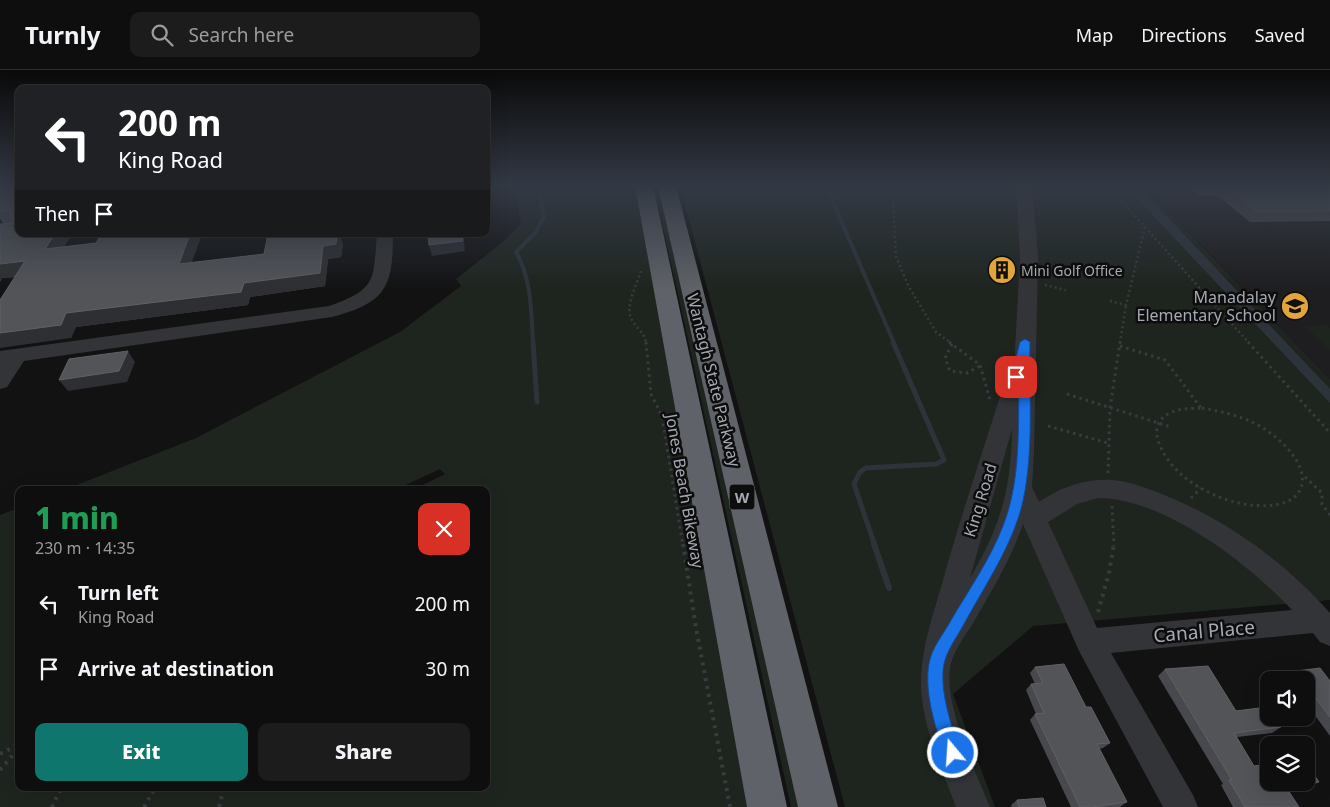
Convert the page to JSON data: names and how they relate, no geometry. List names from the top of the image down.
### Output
{
  "streets": {
    "highway": ["Wantagh State Parkway", "W"],
    "street": ["King Road", "Canal Place"],
    "path": ["Jones Beach Bikeway"]
  },
  "places": {
    "building": ["Mini Golf Office"],
    "school or university": ["Manadalay Elementary School"]
  },
  "page": {
    "header": "Turnly",
    "search": "Search here",
    "nav": ["Map", "Directions", "Saved"],
    "turn": ["200 m", "King Road"],
    "then": "Then",
    "heading": ["1 min", "230 m · 14:35"],
    "list": [
      {
        "name": "Turn left",
        "note": "King Road",
        "value": "200 m"
      },
      {
        "name": "Arrive at destination",
        "value": "30 m"
      }
    ],
    "buttons": ["Exit", "Share"]
  }
}
